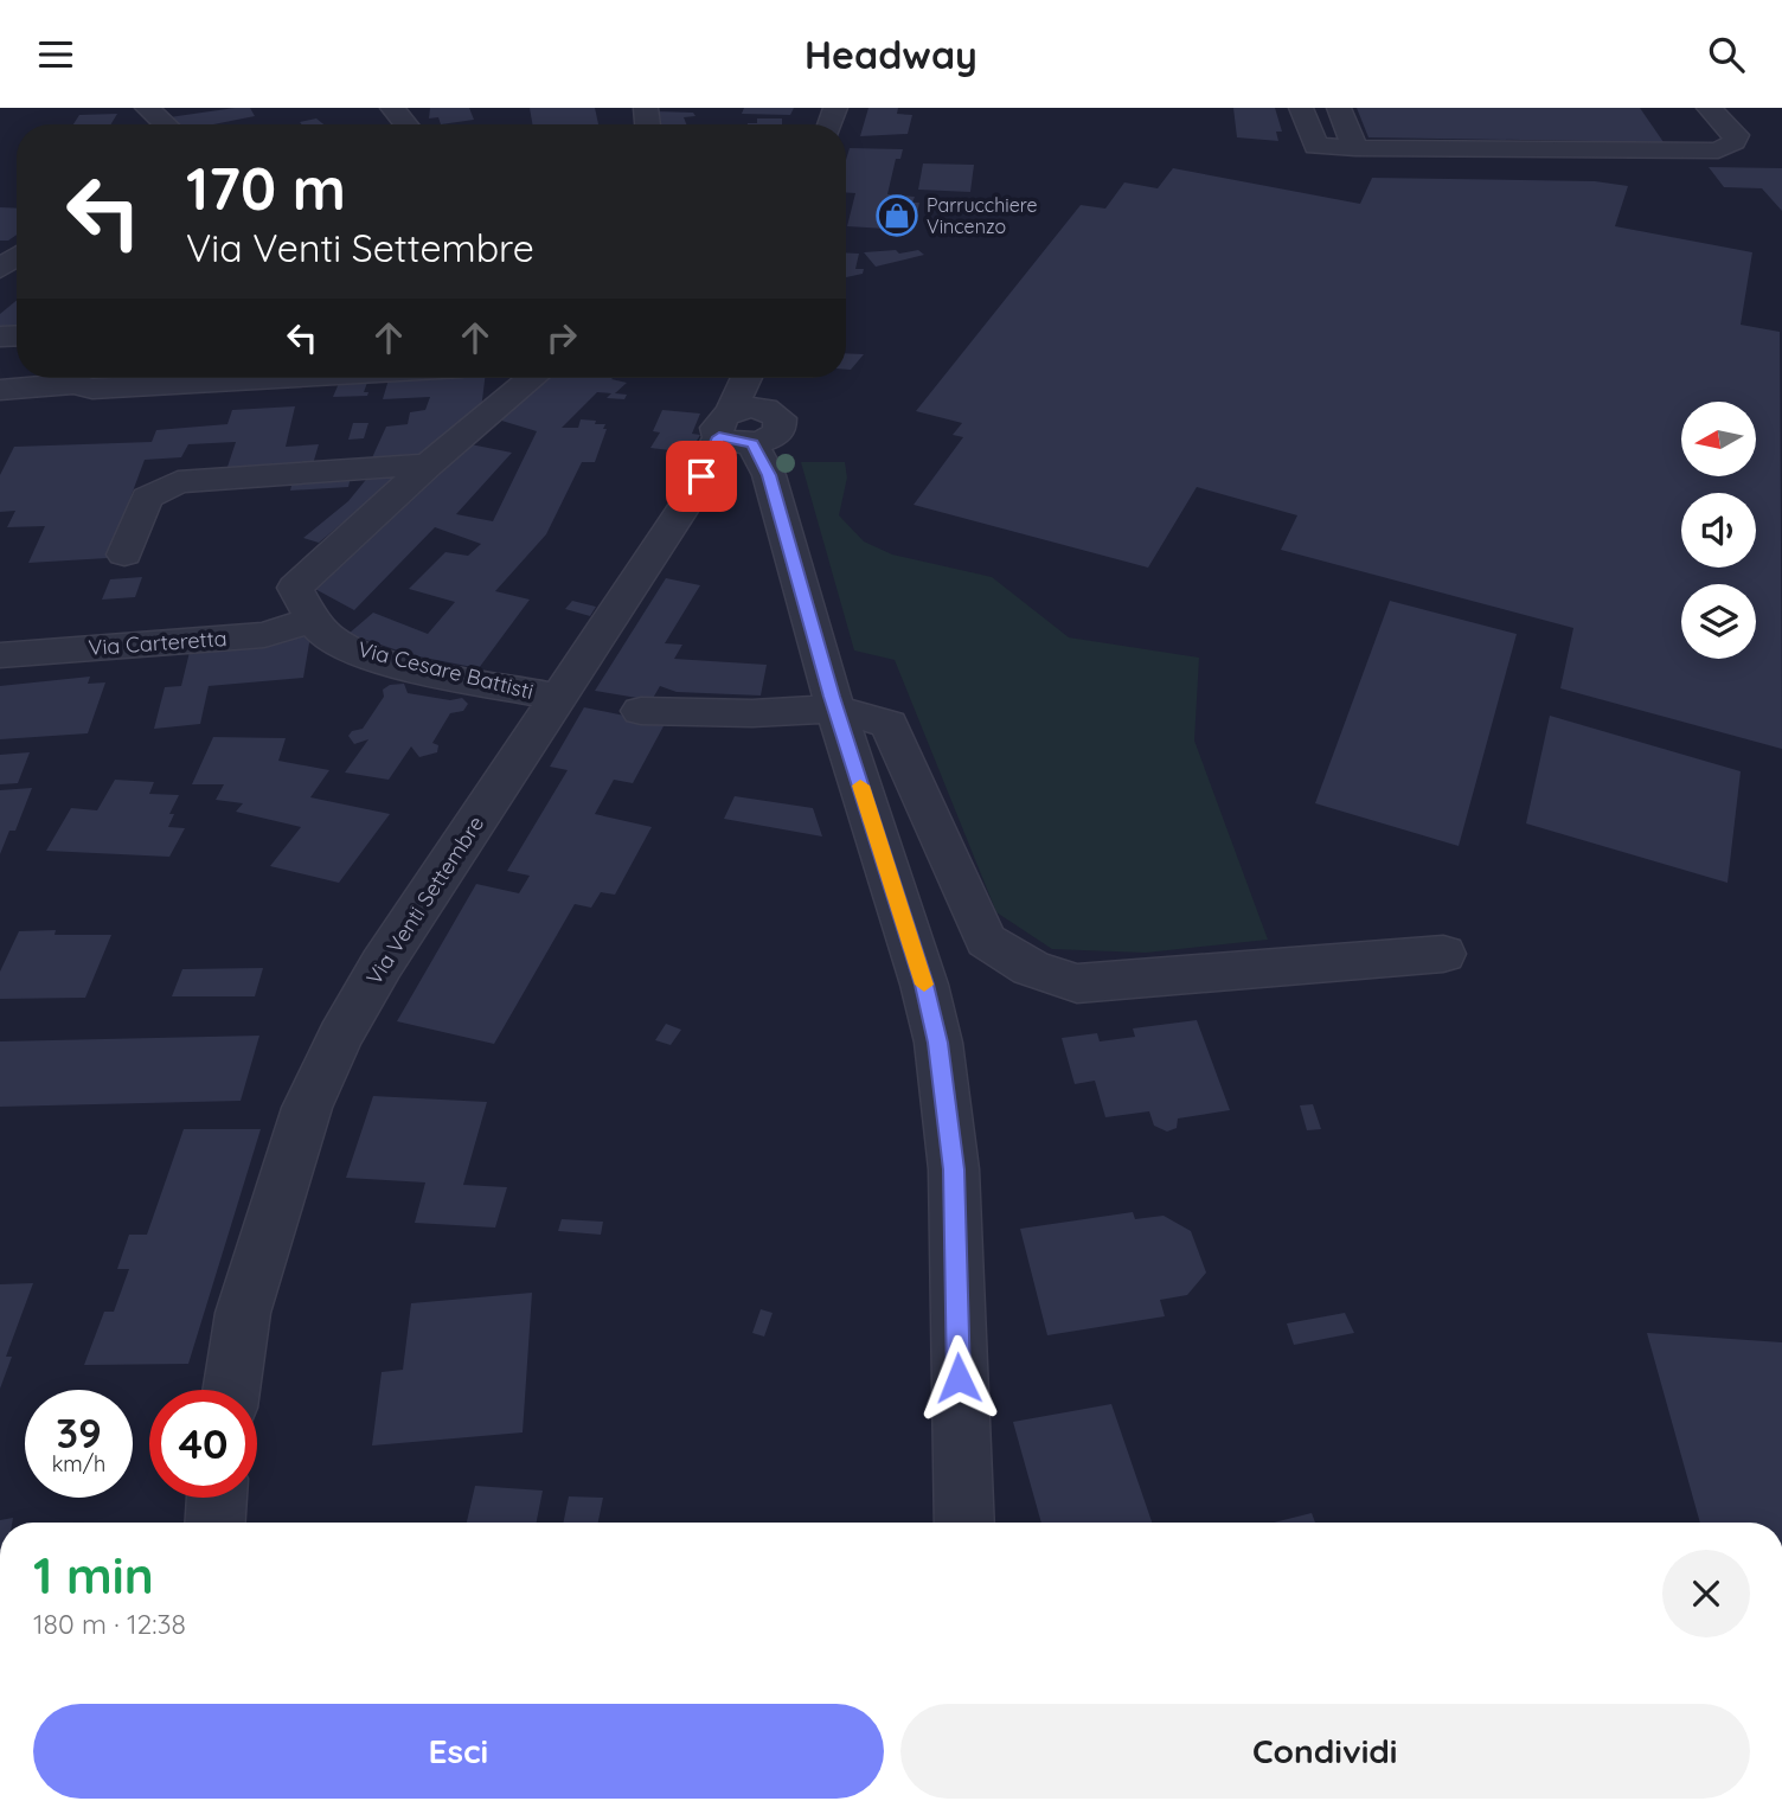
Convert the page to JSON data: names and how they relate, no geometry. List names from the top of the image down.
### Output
{
  "streets": {
    "street": ["Via Carteretta", "Via Cesare Battisti", "Via Venti Settembre"]
  },
  "crossings": [
    ["Via Carteretta", "Via Cesare Battisti"],
    ["Via Cesare Battisti", "Via Venti Settembre"]
  ],
  "places": {
    "shop": ["Parrucchiere Vincenzo"]
  },
  "north": "left",
  "page": {
    "header": "Headway",
    "turn": ["170 m", "Via Venti Settembre"],
    "speed": "39 km/h",
    "limit": "40",
    "heading": ["1 min", "180 m · 12:38"],
    "buttons": ["Esci", "Condividi"]
  }
}
